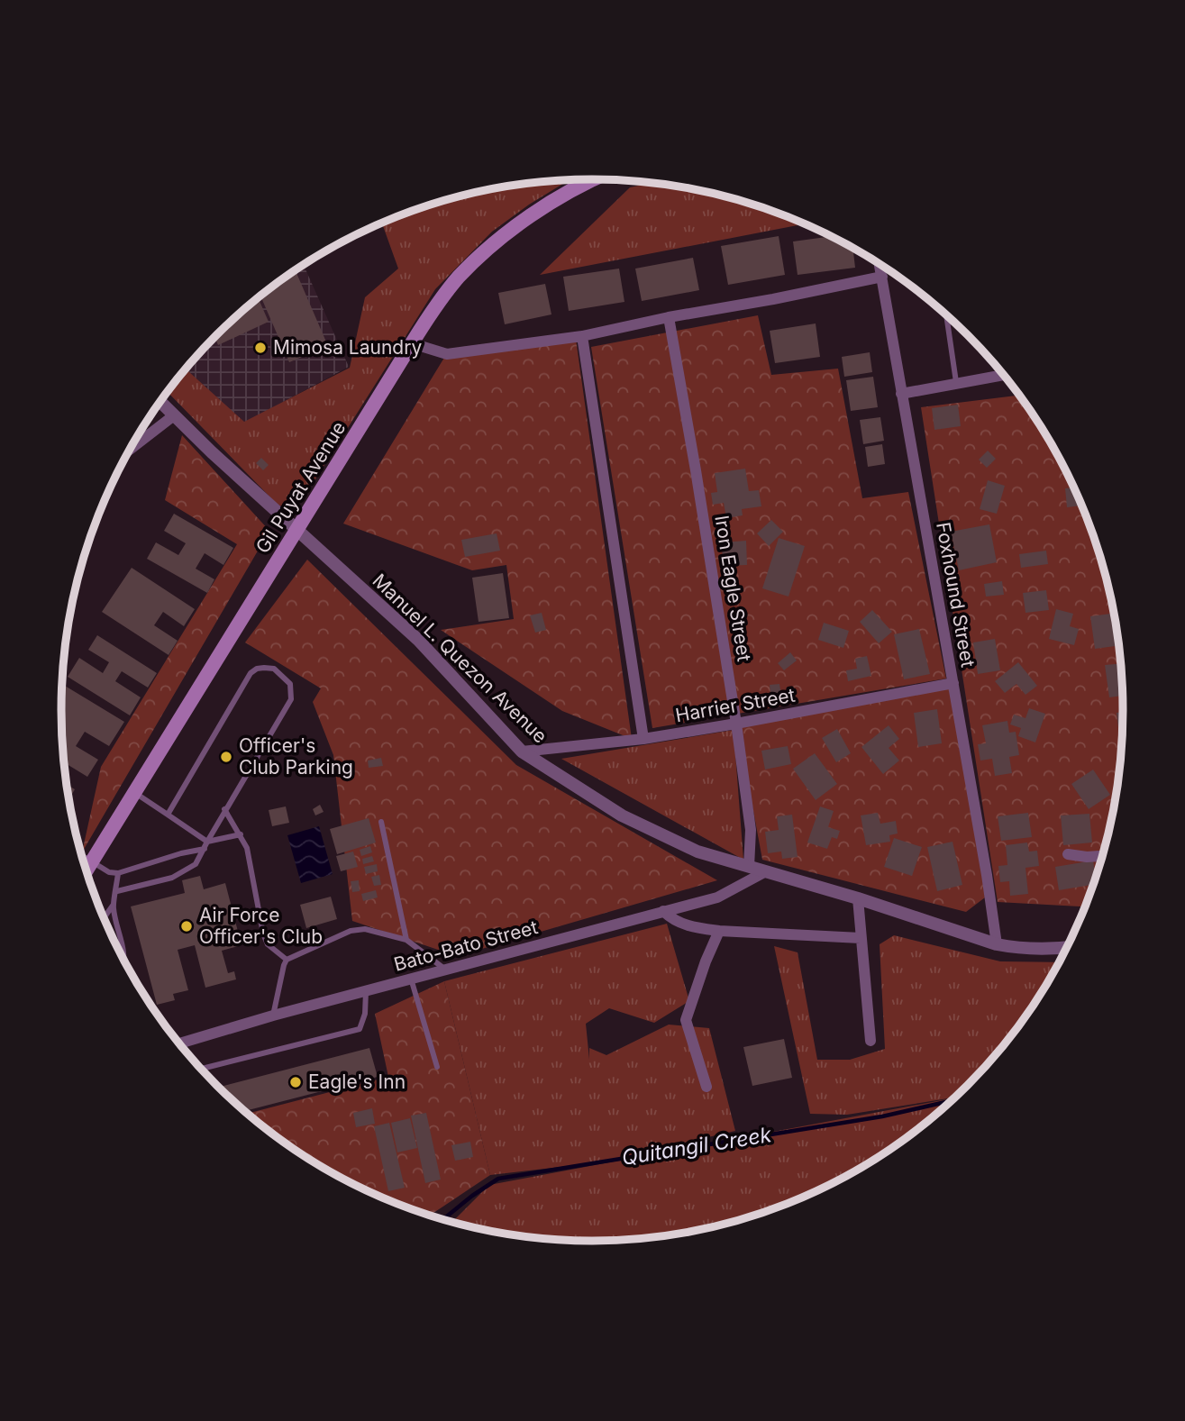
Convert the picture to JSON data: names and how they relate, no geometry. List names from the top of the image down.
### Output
{
  "streets": {
    "main road": ["Gil Puyat Avenue"],
    "street": [
      "Iron Eagle Street",
      "Foxhound Street",
      "Manuel L. Quezon Avenue",
      "Harrier Street",
      "Bato-Bato Street"
    ]
  },
  "crossings": [
    ["Gil Puyat Avenue", "Manuel L. Quezon Avenue"],
    ["Iron Eagle Street", "Manuel L. Quezon Avenue"],
    ["Iron Eagle Street", "Harrier Street"],
    ["Foxhound Street", "Manuel L. Quezon Avenue"],
    ["Foxhound Street", "Harrier Street"],
    ["Manuel L. Quezon Avenue", "Harrier Street"],
    ["Manuel L. Quezon Avenue", "Bato-Bato Street"]
  ],
  "water": ["Quitangil Creek"],
  "places": [
    "Mimosa Laundry",
    "Officer's Club Parking",
    "Air Force Officer's Club",
    "Eagle's Inn"
  ]
}
